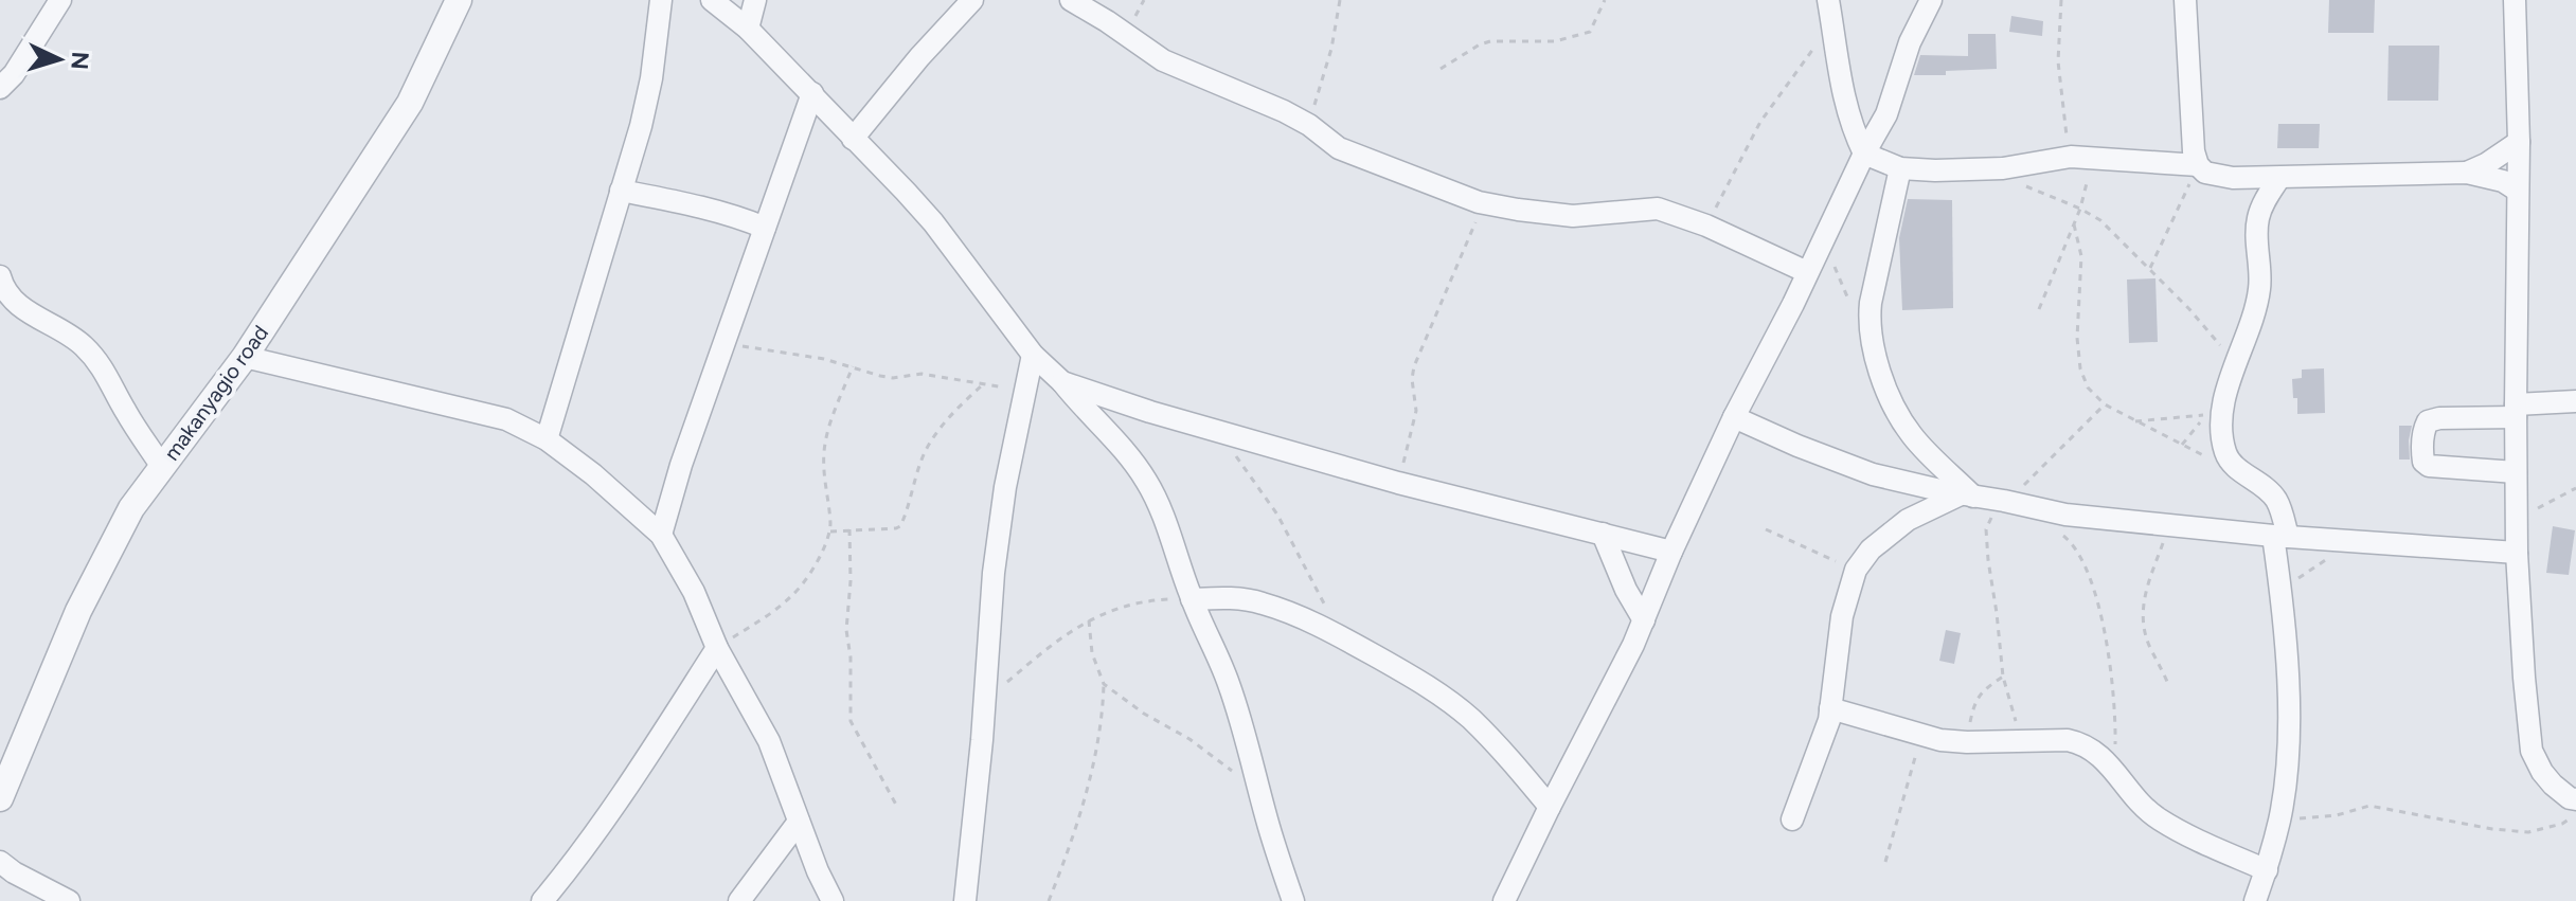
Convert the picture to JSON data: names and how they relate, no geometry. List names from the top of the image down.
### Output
{
  "streets": {
    "street": ["makanyagio road"]
  },
  "north": "right"
}
